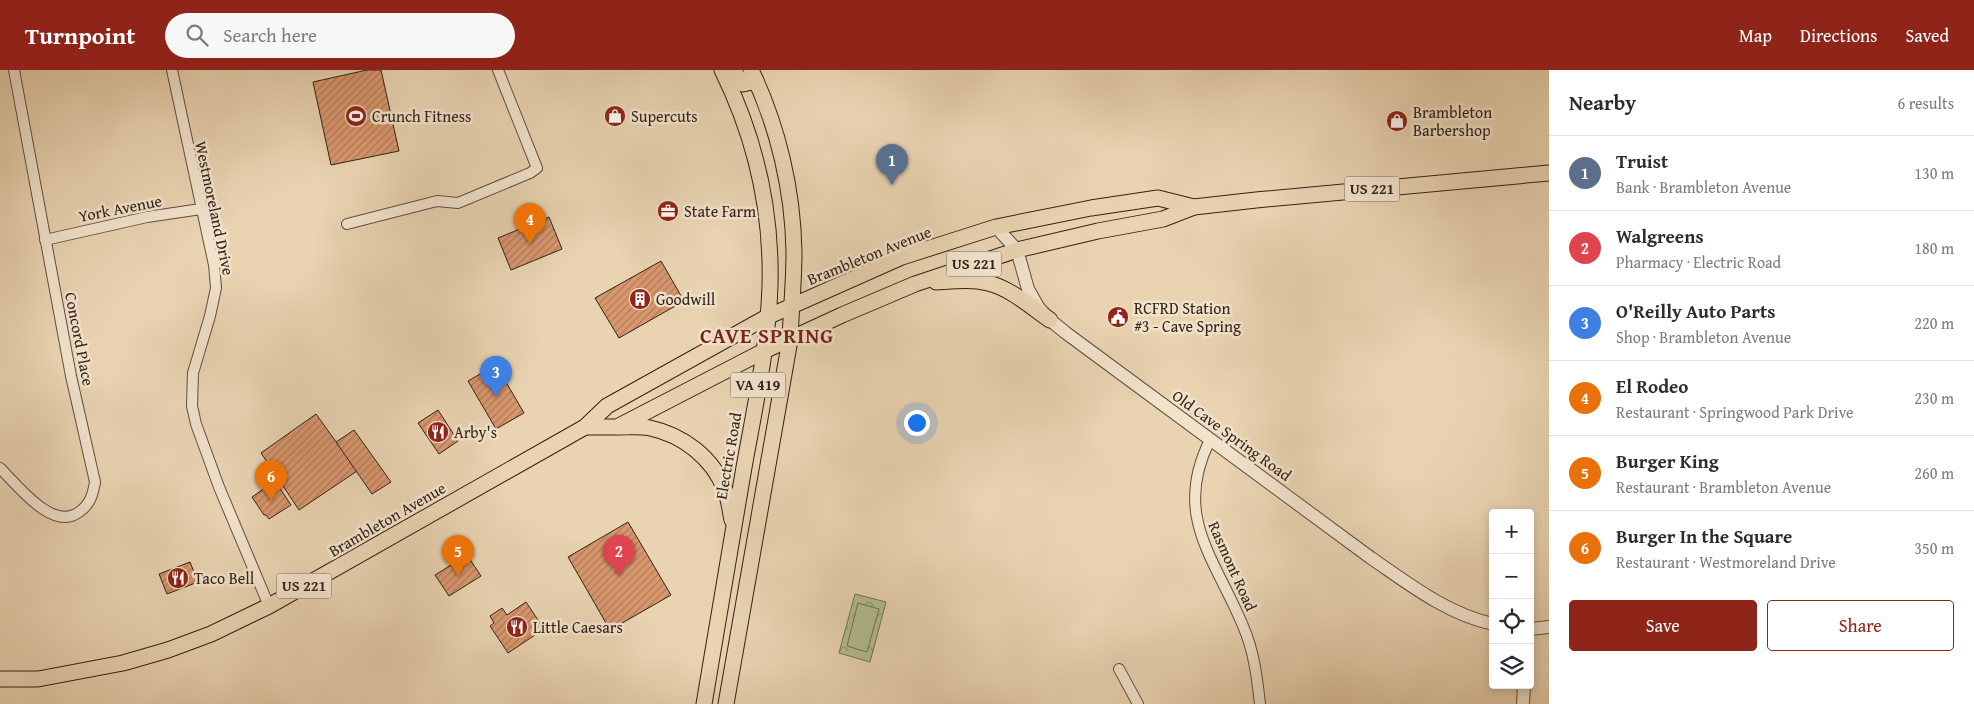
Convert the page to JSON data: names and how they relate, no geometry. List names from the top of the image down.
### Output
{
  "streets": {
    "main road": [
      "US 221",
      "Brambleton Avenue",
      "VA 419",
      "Electric Road"
    ],
    "street": [
      "York Avenue",
      "Westmoreland Drive",
      "Concord Place",
      "Old Cave Spring Road",
      "Rasmont Road"
    ]
  },
  "crossings": [
    ["York Avenue", "Westmoreland Drive"],
    ["York Avenue", "Concord Place"],
    ["Westmoreland Drive", "Brambleton Avenue"],
    ["Brambleton Avenue", "VA 419"],
    ["Brambleton Avenue", "Old Cave Spring Road"],
    ["Brambleton Avenue", "Electric Road"],
    ["Old Cave Spring Road", "Rasmont Road"]
  ],
  "districts": ["CAVE SPRING"],
  "places": {
    "sports": ["Crunch Fitness"],
    "shop": ["Supercuts", "Brambleton Barbershop"],
    "office": ["State Farm"],
    "building": ["Goodwill"],
    "public building": ["RCFRD Station #3 - Cave Spring"],
    "restaurant": ["Arby's", "Taco Bell", "Little Caesars"]
  },
  "page": {
    "header": "Turnpoint",
    "search": "Search here",
    "nav": ["Map", "Directions", "Saved"],
    "heading": ["Nearby", "6 results"],
    "list": [
      {
        "mark": "1",
        "name": "Truist",
        "note": "Bank · Brambleton Avenue",
        "value": "130 m"
      },
      {
        "mark": "2",
        "name": "Walgreens",
        "note": "Pharmacy · Electric Road",
        "value": "180 m"
      },
      {
        "mark": "3",
        "name": "O'Reilly Auto Parts",
        "note": "Shop · Brambleton Avenue",
        "value": "220 m"
      },
      {
        "mark": "4",
        "name": "El Rodeo",
        "note": "Restaurant · Springwood Park Drive",
        "value": "230 m"
      },
      {
        "mark": "5",
        "name": "Burger King",
        "note": "Restaurant · Brambleton Avenue",
        "value": "260 m"
      },
      {
        "mark": "6",
        "name": "Burger In the Square",
        "note": "Restaurant · Westmoreland Drive",
        "value": "350 m"
      }
    ],
    "pins": [
      "1",
      "4",
      "3",
      "6",
      "2",
      "5"
    ],
    "map_buttons": ["+", "−"],
    "buttons": ["Save", "Share"]
  }
}
